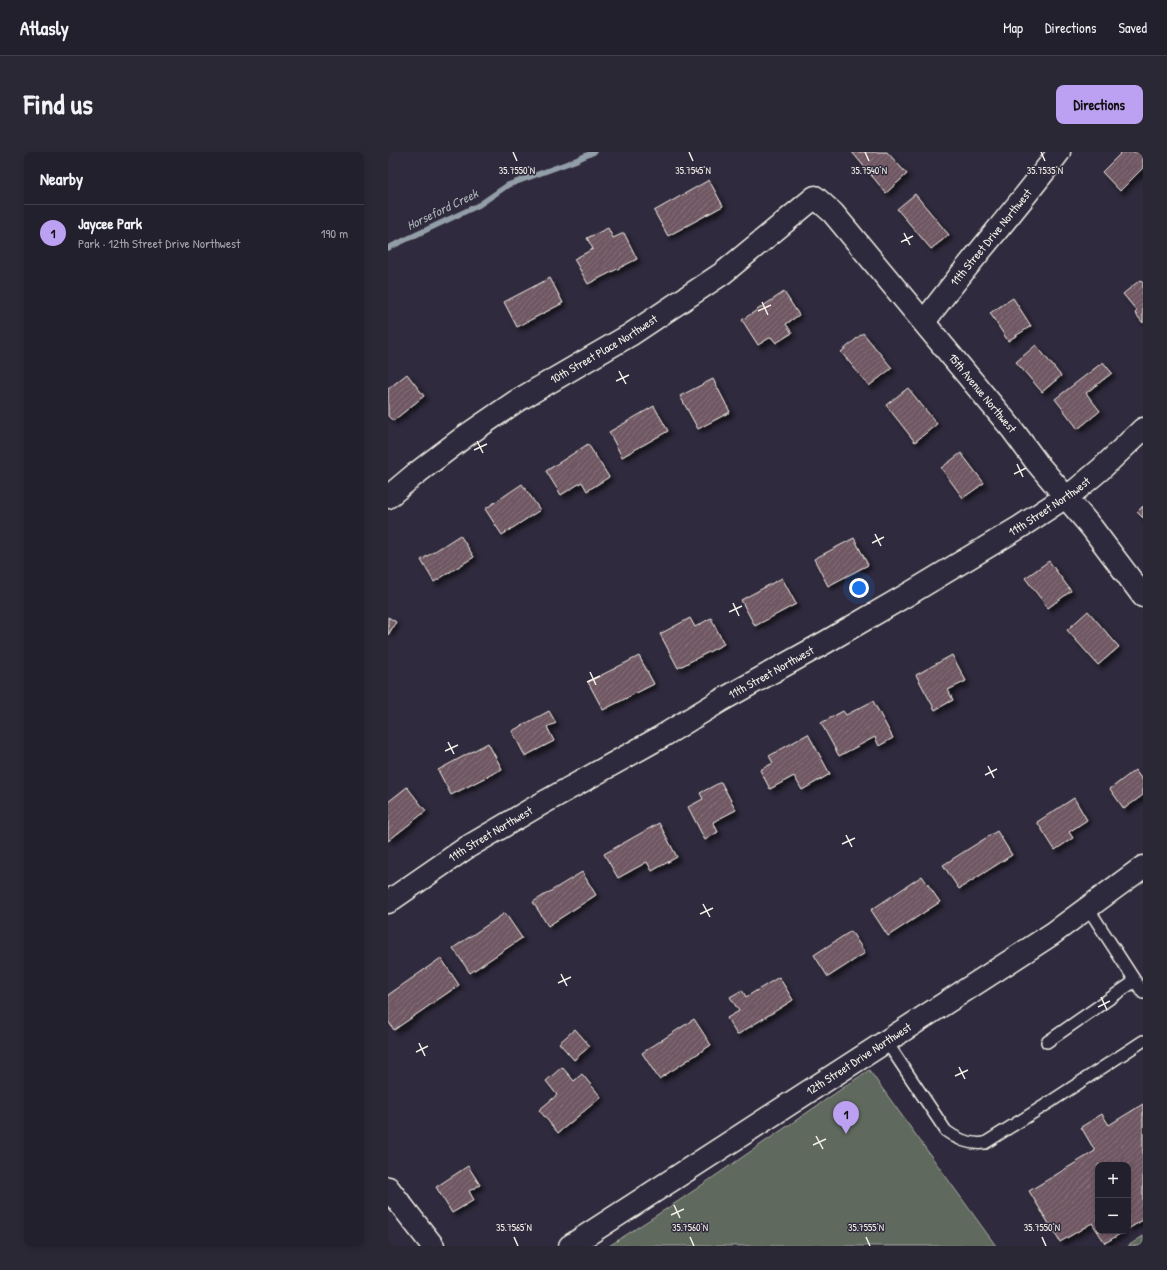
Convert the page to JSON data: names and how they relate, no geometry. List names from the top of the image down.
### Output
{
  "streets": {
    "street": [
      "11th Street Drive Northwest",
      "10th Street Place Northwest",
      "15th Avenue Northwest",
      "11th Street Northwest",
      "12th Street Drive Northwest"
    ]
  },
  "crossings": [
    ["11th Street Drive Northwest", "15th Avenue Northwest"],
    ["10th Street Place Northwest", "15th Avenue Northwest"],
    ["15th Avenue Northwest", "11th Street Northwest"]
  ],
  "water": ["Horseford Creek"],
  "page": {
    "header": "Atlasly",
    "nav": ["Map", "Directions", "Saved"],
    "title": "Find us",
    "buttons": "Directions",
    "heading": "Nearby",
    "list": [
      {
        "mark": "1",
        "name": "Jaycee Park",
        "note": "Park · 12th Street Drive Northwest",
        "value": "190 m"
      }
    ],
    "pins": "1",
    "map_buttons": ["+", "−"]
  },
  "coordinates": [
    "35.7550°N",
    "35.7545°N",
    "35.7535°N",
    "35.7540°N",
    "35.7565°N",
    "35.7560°N",
    "35.7555°N"
  ]
}
